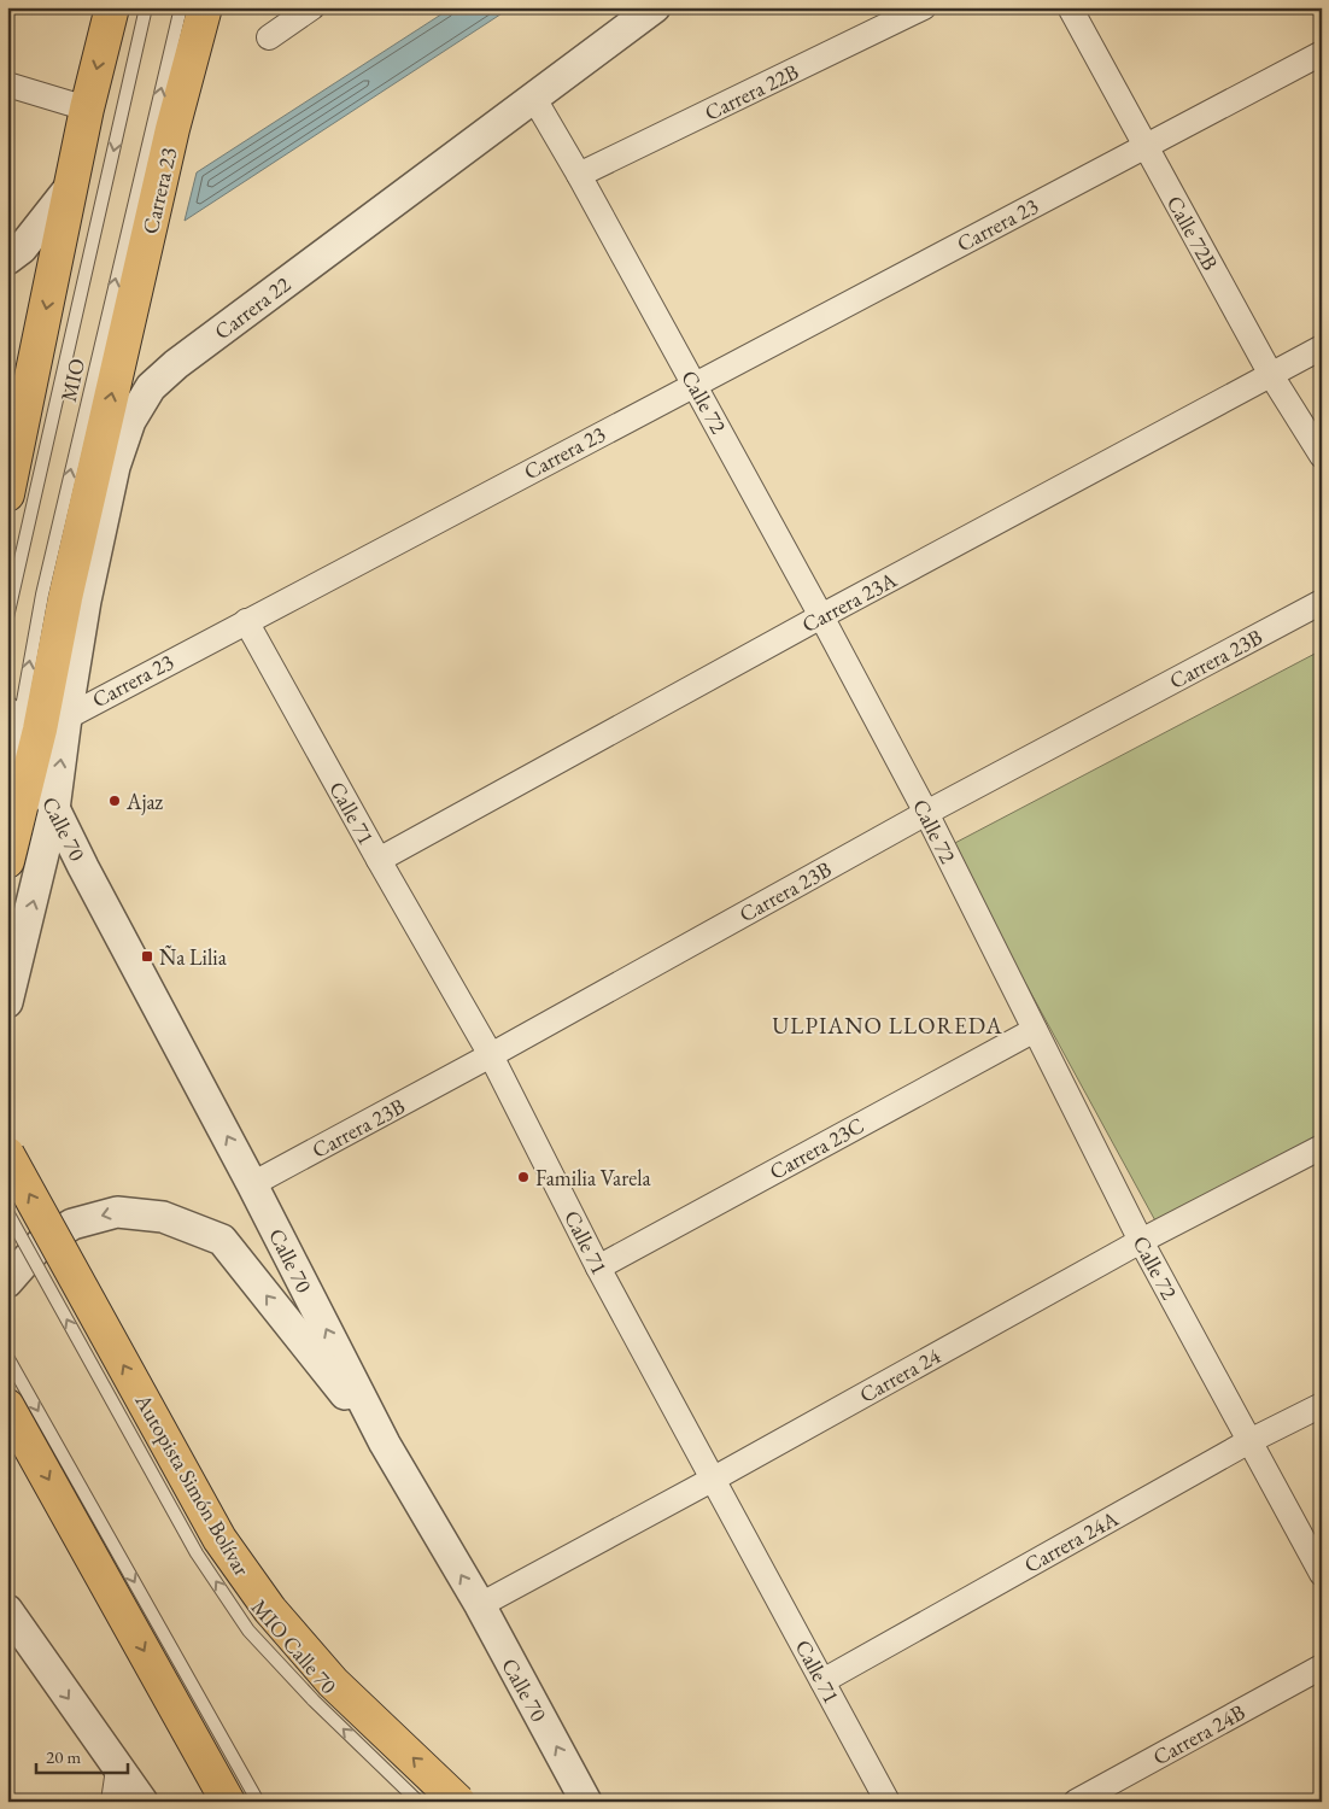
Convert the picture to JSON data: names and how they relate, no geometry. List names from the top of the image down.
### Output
{
  "streets": {
    "main road": ["Carrera 23", "Autopista Simón Bolívar"],
    "street": [
      "Carrera 22B",
      "Calle 72B",
      "Carrera 22",
      "Calle 72",
      "Carrera 23A",
      "Carrera 23B",
      "Calle 71",
      "Calle 70",
      "Carrera 23C",
      "Carrera 24",
      "Carrera 24A",
      "Carrera 24B"
    ],
    "lane": ["MIO", "MIO Calle 70"]
  },
  "crossings": [
    ["Carrera 22B", "Calle 72"],
    ["Carrera 23", "Calle 72B"],
    ["Carrera 23", "Carrera 22"],
    ["Carrera 23", "MIO"],
    ["Carrera 23", "Calle 72"],
    ["Carrera 23", "Calle 71"],
    ["Carrera 23", "Calle 70"],
    ["Calle 72B", "Carrera 23A"],
    ["Carrera 22", "MIO"],
    ["Carrera 22", "Calle 72"],
    ["Calle 72", "Carrera 23A"],
    ["Calle 72", "Carrera 23B"],
    ["Calle 72", "Carrera 23C"],
    ["Calle 72", "Carrera 24"],
    ["Calle 72", "Carrera 24A"],
    ["Carrera 23A", "Calle 71"],
    ["Carrera 23B", "Calle 71"],
    ["Carrera 23B", "Calle 70"],
    ["Calle 71", "Carrera 23C"],
    ["Calle 71", "Carrera 24"],
    ["Calle 71", "Carrera 24A"],
    ["Calle 70", "Carrera 24"]
  ],
  "one_way": ["Calle 70"],
  "districts": ["ULPIANO LLOREDA"],
  "places": {
    "other": ["Ajaz", "Familia Varela"],
    "transit": ["Ña Lilia"]
  },
  "scale_bar": "20 m"
}
